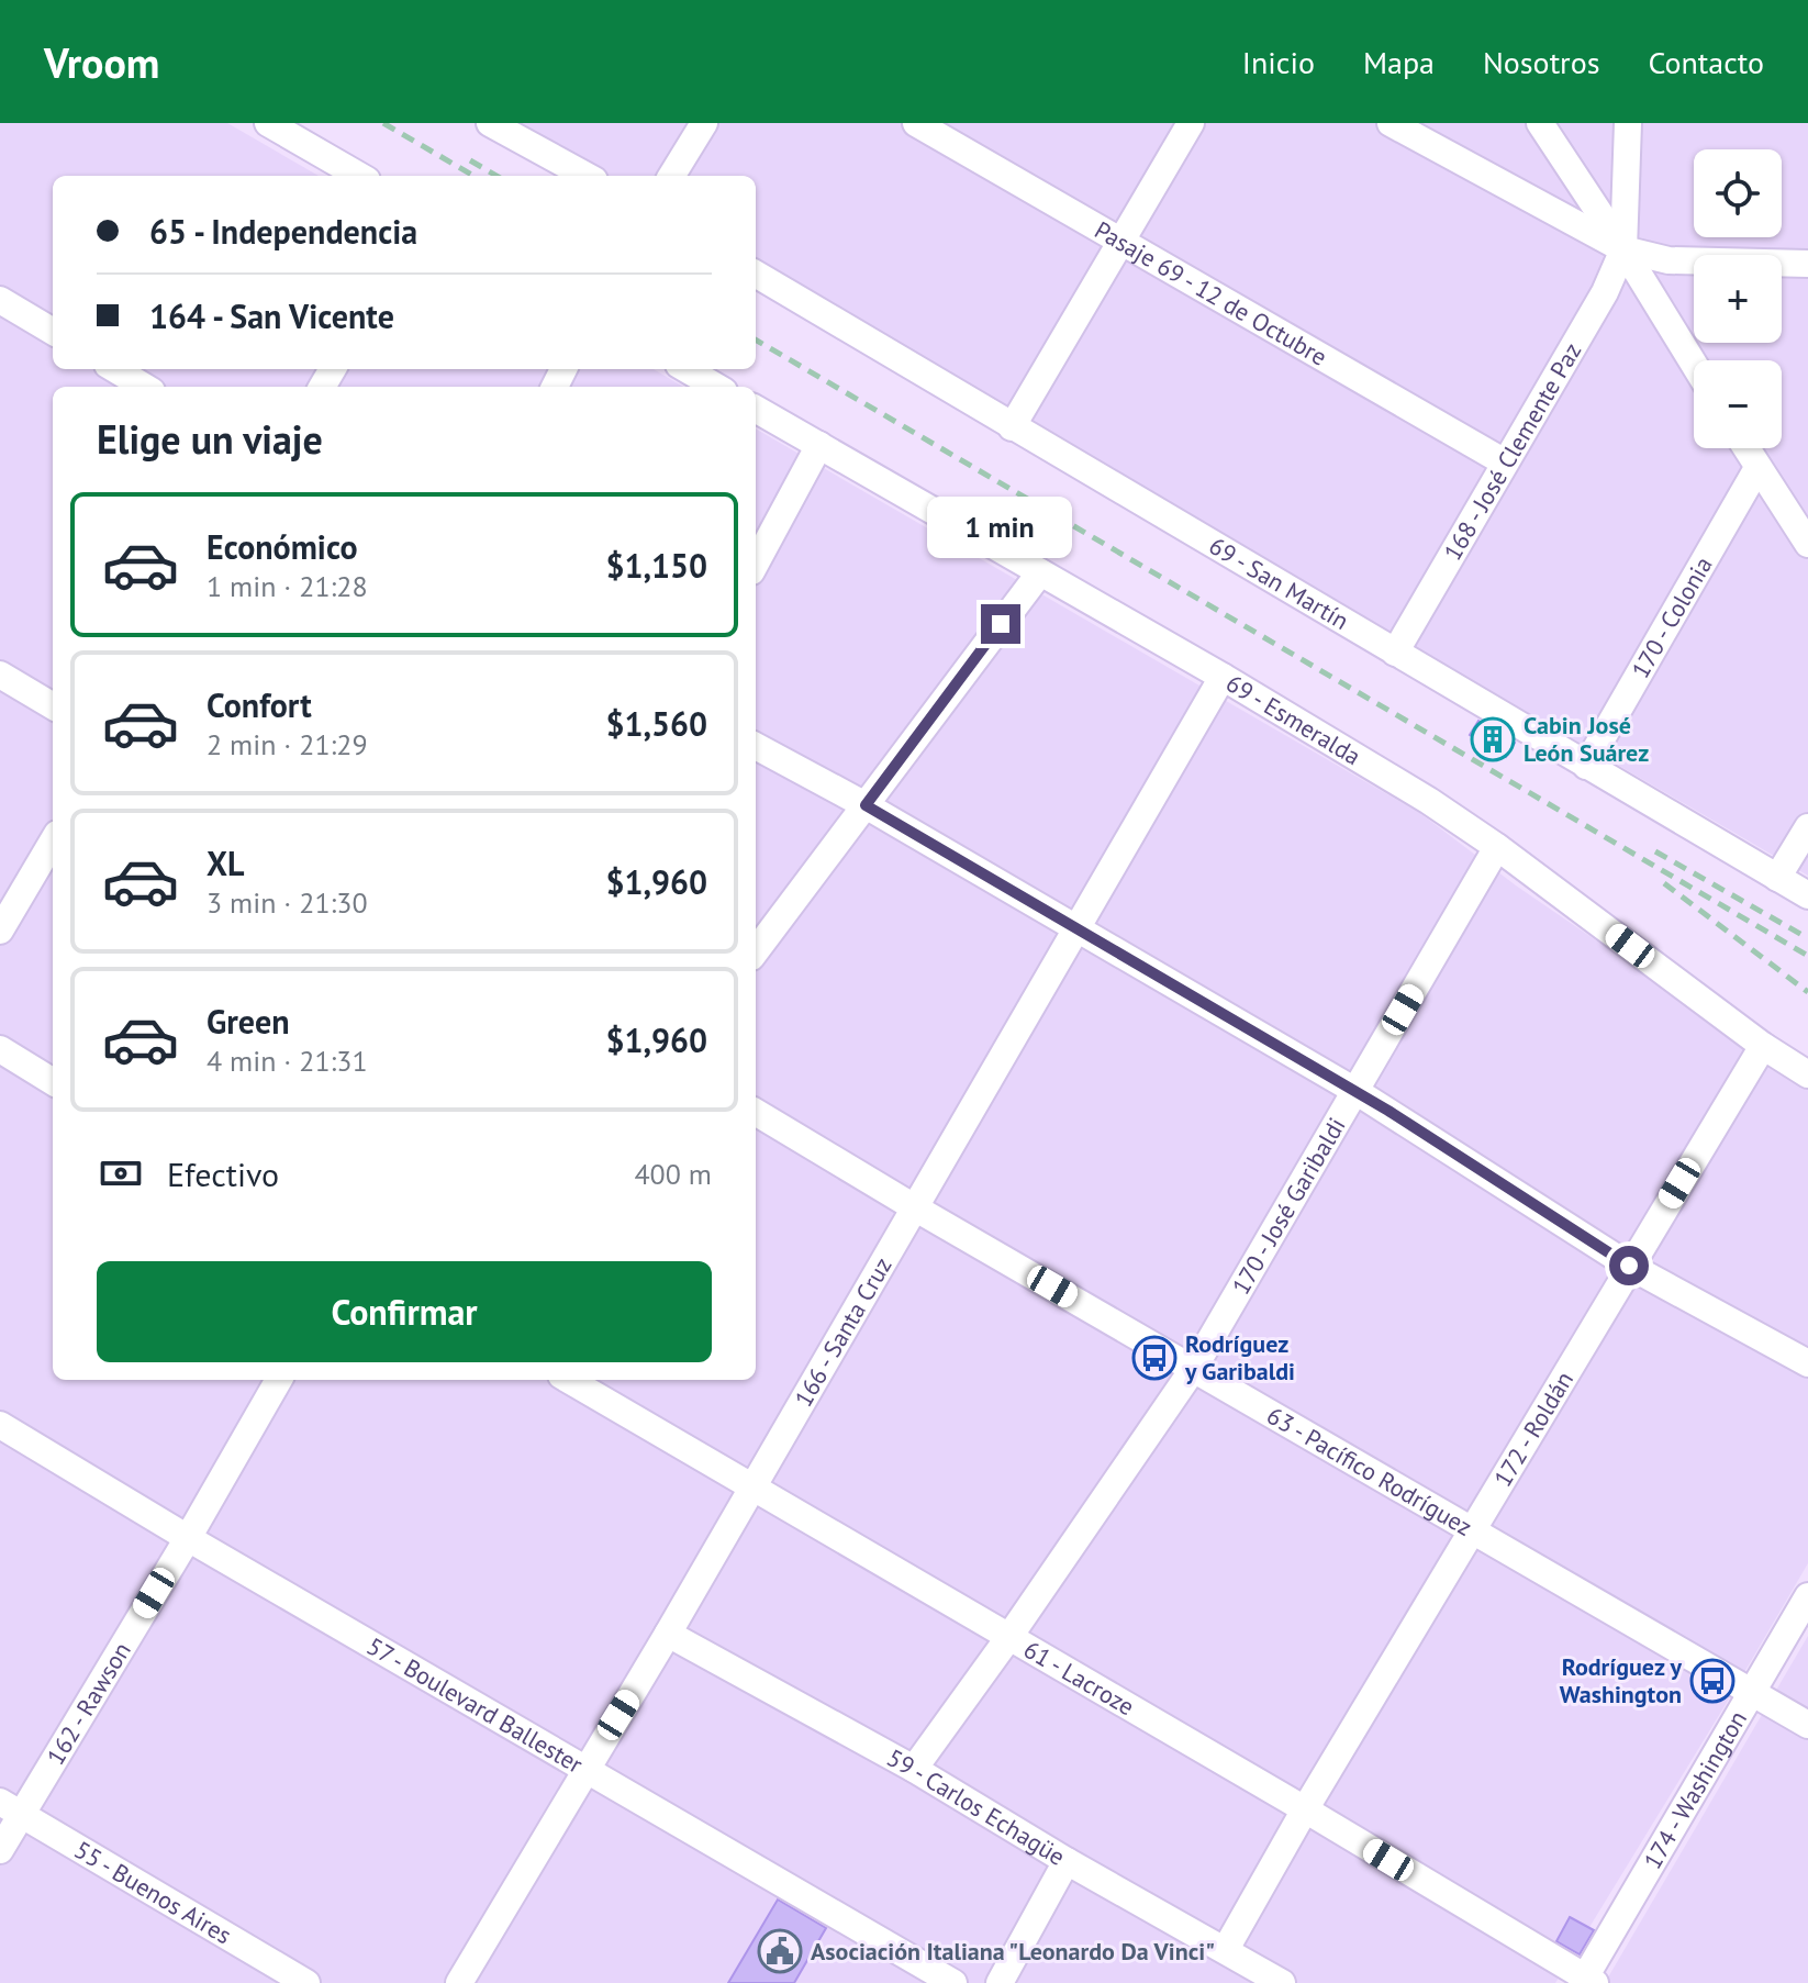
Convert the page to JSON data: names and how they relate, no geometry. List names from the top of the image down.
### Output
{
  "streets": {
    "street": [
      "Pasaje 69 - 12 de Octubre",
      "168 - José Clemente Paz",
      "69 - San Martín",
      "170 - Colonia",
      "69 - Esmeralda",
      "170 - José Garibaldi",
      "166 - Santa Cruz",
      "172 - Roldán",
      "63 - Pacífico Rodríguez",
      "61 - Lacroze",
      "162 - Rawson",
      "57 - Boulevard Ballester",
      "174 - Washington",
      "59 - Carlos Echagüe",
      "55 - Buenos Aires"
    ]
  },
  "crossings": [
    ["Pasaje 69 - 12 de Octubre", "168 - José Clemente Paz"],
    ["168 - José Clemente Paz", "69 - San Martín"],
    ["69 - San Martín", "170 - Colonia"],
    ["69 - Esmeralda", "170 - José Garibaldi"],
    ["69 - Esmeralda", "166 - Santa Cruz"],
    ["69 - Esmeralda", "172 - Roldán"],
    ["170 - José Garibaldi", "63 - Pacífico Rodríguez"],
    ["170 - José Garibaldi", "61 - Lacroze"],
    ["170 - José Garibaldi", "59 - Carlos Echagüe"],
    ["166 - Santa Cruz", "63 - Pacífico Rodríguez"],
    ["166 - Santa Cruz", "61 - Lacroze"],
    ["166 - Santa Cruz", "57 - Boulevard Ballester"],
    ["166 - Santa Cruz", "59 - Carlos Echagüe"],
    ["172 - Roldán", "63 - Pacífico Rodríguez"],
    ["172 - Roldán", "61 - Lacroze"],
    ["172 - Roldán", "59 - Carlos Echagüe"],
    ["63 - Pacífico Rodríguez", "174 - Washington"],
    ["61 - Lacroze", "174 - Washington"],
    ["162 - Rawson", "57 - Boulevard Ballester"],
    ["162 - Rawson", "55 - Buenos Aires"]
  ],
  "places": {
    "building": ["Cabin José León Suárez"],
    "bus stop": ["Rodríguez y Garibaldi", "Rodríguez y Washington"],
    "public building": ["Asociación Italiana \"Leonardo Da Vinci\""]
  },
  "page": {
    "header": "Vroom",
    "nav": [
      "Inicio",
      "Mapa",
      "Nosotros",
      "Contacto"
    ],
    "map_buttons": ["+", "−"],
    "banner": ["65 - Independencia", "164 - San Vicente"],
    "heading": "Elige un viaje",
    "list": [
      {
        "name": "Económico",
        "note": "1 min · 21:28",
        "value": "$1,150"
      },
      {
        "name": "Confort",
        "note": "2 min · 21:29",
        "value": "$1,560"
      },
      {
        "name": "XL",
        "note": "3 min · 21:30",
        "value": "$1,960"
      },
      {
        "name": "Green",
        "note": "4 min · 21:31",
        "value": "$1,960"
      }
    ],
    "bubble": "1 min",
    "pay": ["Efectivo", "400 m"],
    "buttons": "Confirmar"
  }
}
